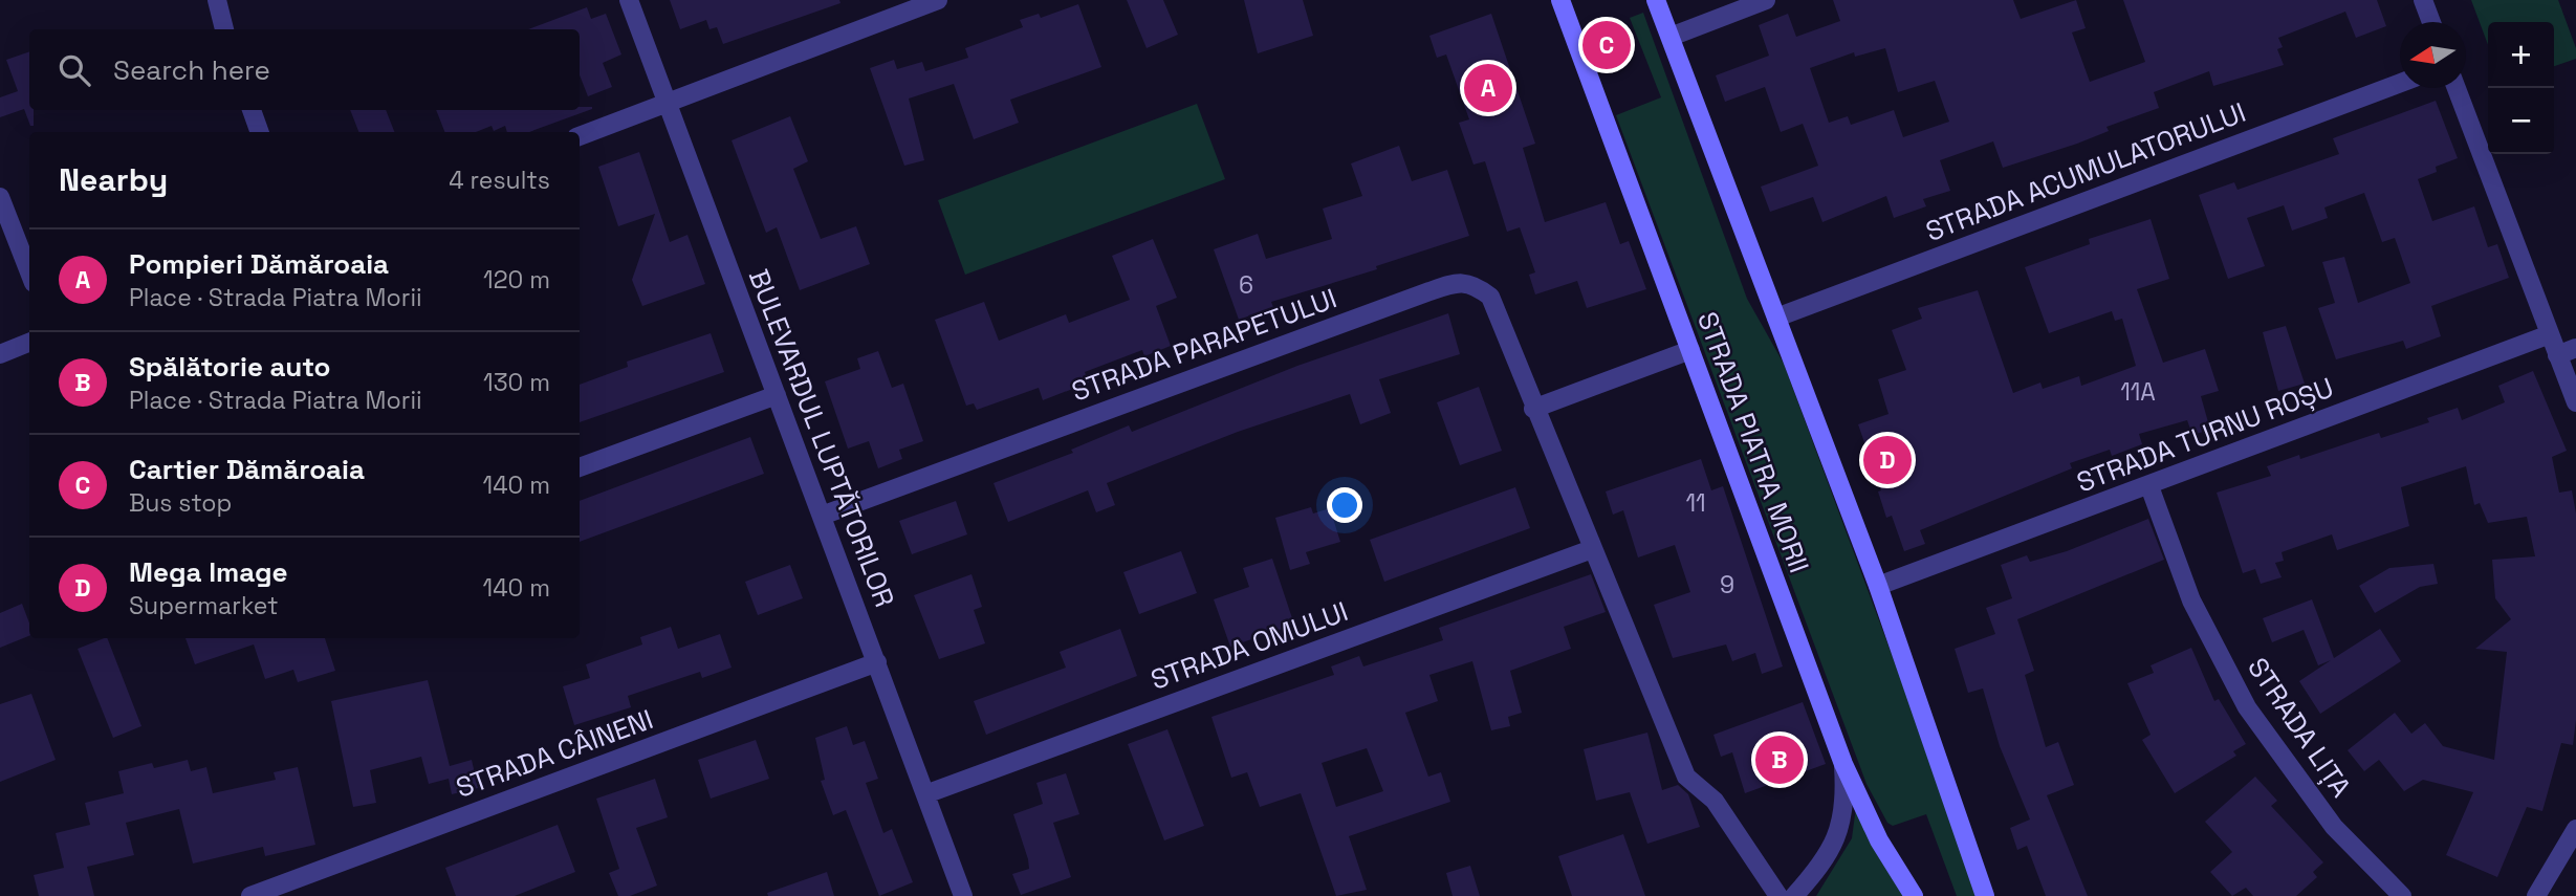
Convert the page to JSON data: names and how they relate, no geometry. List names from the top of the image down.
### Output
{
  "streets": {
    "street": [
      "STRADA ACUMULATORULUI",
      "STRADA PARAPETULUI",
      "STRADA TURNU ROȘU",
      "BULEVARDUL LUPTĂTORILOR",
      "STRADA PIATRA MORII",
      "STRADA OMULUI",
      "STRADA LIȚA",
      "STRADA CÂINENI"
    ]
  },
  "crossings": [
    ["STRADA PARAPETULUI", "BULEVARDUL LUPTĂTORILOR"],
    ["STRADA PARAPETULUI", "STRADA OMULUI"],
    ["STRADA TURNU ROȘU", "STRADA LIȚA"],
    ["BULEVARDUL LUPTĂTORILOR", "STRADA OMULUI"],
    ["BULEVARDUL LUPTĂTORILOR", "STRADA CÂINENI"]
  ],
  "house_numbers": [
    "6",
    "11A",
    "11",
    "9"
  ],
  "north": "left",
  "page": {
    "pins": [
      "C",
      "A",
      "D",
      "B"
    ],
    "map_buttons": ["+", "−"],
    "search": "Search here",
    "heading": ["Nearby", "4 results"],
    "list": [
      {
        "mark": "A",
        "name": "Pompieri Dămăroaia",
        "note": "Place · Strada Piatra Morii",
        "value": "120 m"
      },
      {
        "mark": "B",
        "name": "Spălătorie auto",
        "note": "Place · Strada Piatra Morii",
        "value": "130 m"
      },
      {
        "mark": "C",
        "name": "Cartier Dămăroaia",
        "note": "Bus stop",
        "value": "140 m"
      },
      {
        "mark": "D",
        "name": "Mega Image",
        "note": "Supermarket",
        "value": "140 m"
      }
    ]
  }
}
